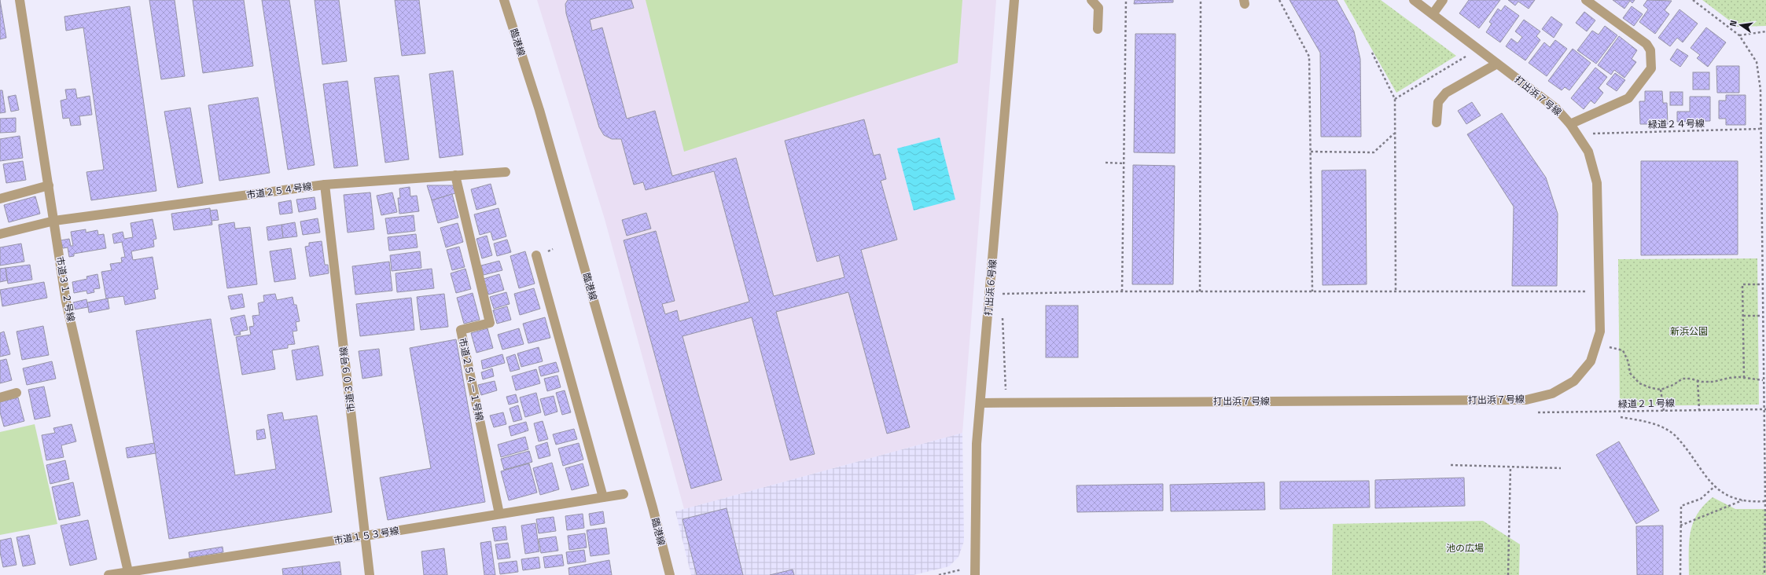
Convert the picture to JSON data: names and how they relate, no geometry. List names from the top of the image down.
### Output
{
  "streets": {
    "street": [
      "臨港線",
      "打出浜７号線",
      "市道２５４号線",
      "打出浜６号線",
      "市道３１２号線",
      "市道３０９号線",
      "市道２５４－１号線",
      "市道１５３号線"
    ],
    "path": ["緑道２４号線", "緑道２１号線"]
  },
  "crossings": [
    ["打出浜７号線", "打出浜６号線"],
    ["市道２５４号線", "市道３１２号線"],
    ["市道２５４号線", "市道３０９号線"],
    ["市道２５４号線", "市道２５４－１号線"],
    ["市道３１２号線", "市道１５３号線"],
    ["市道３０９号線", "市道１５３号線"],
    ["市道２５４－１号線", "市道１５３号線"]
  ],
  "parks": ["新浜公園", "池の広場"],
  "north": "left"
}
